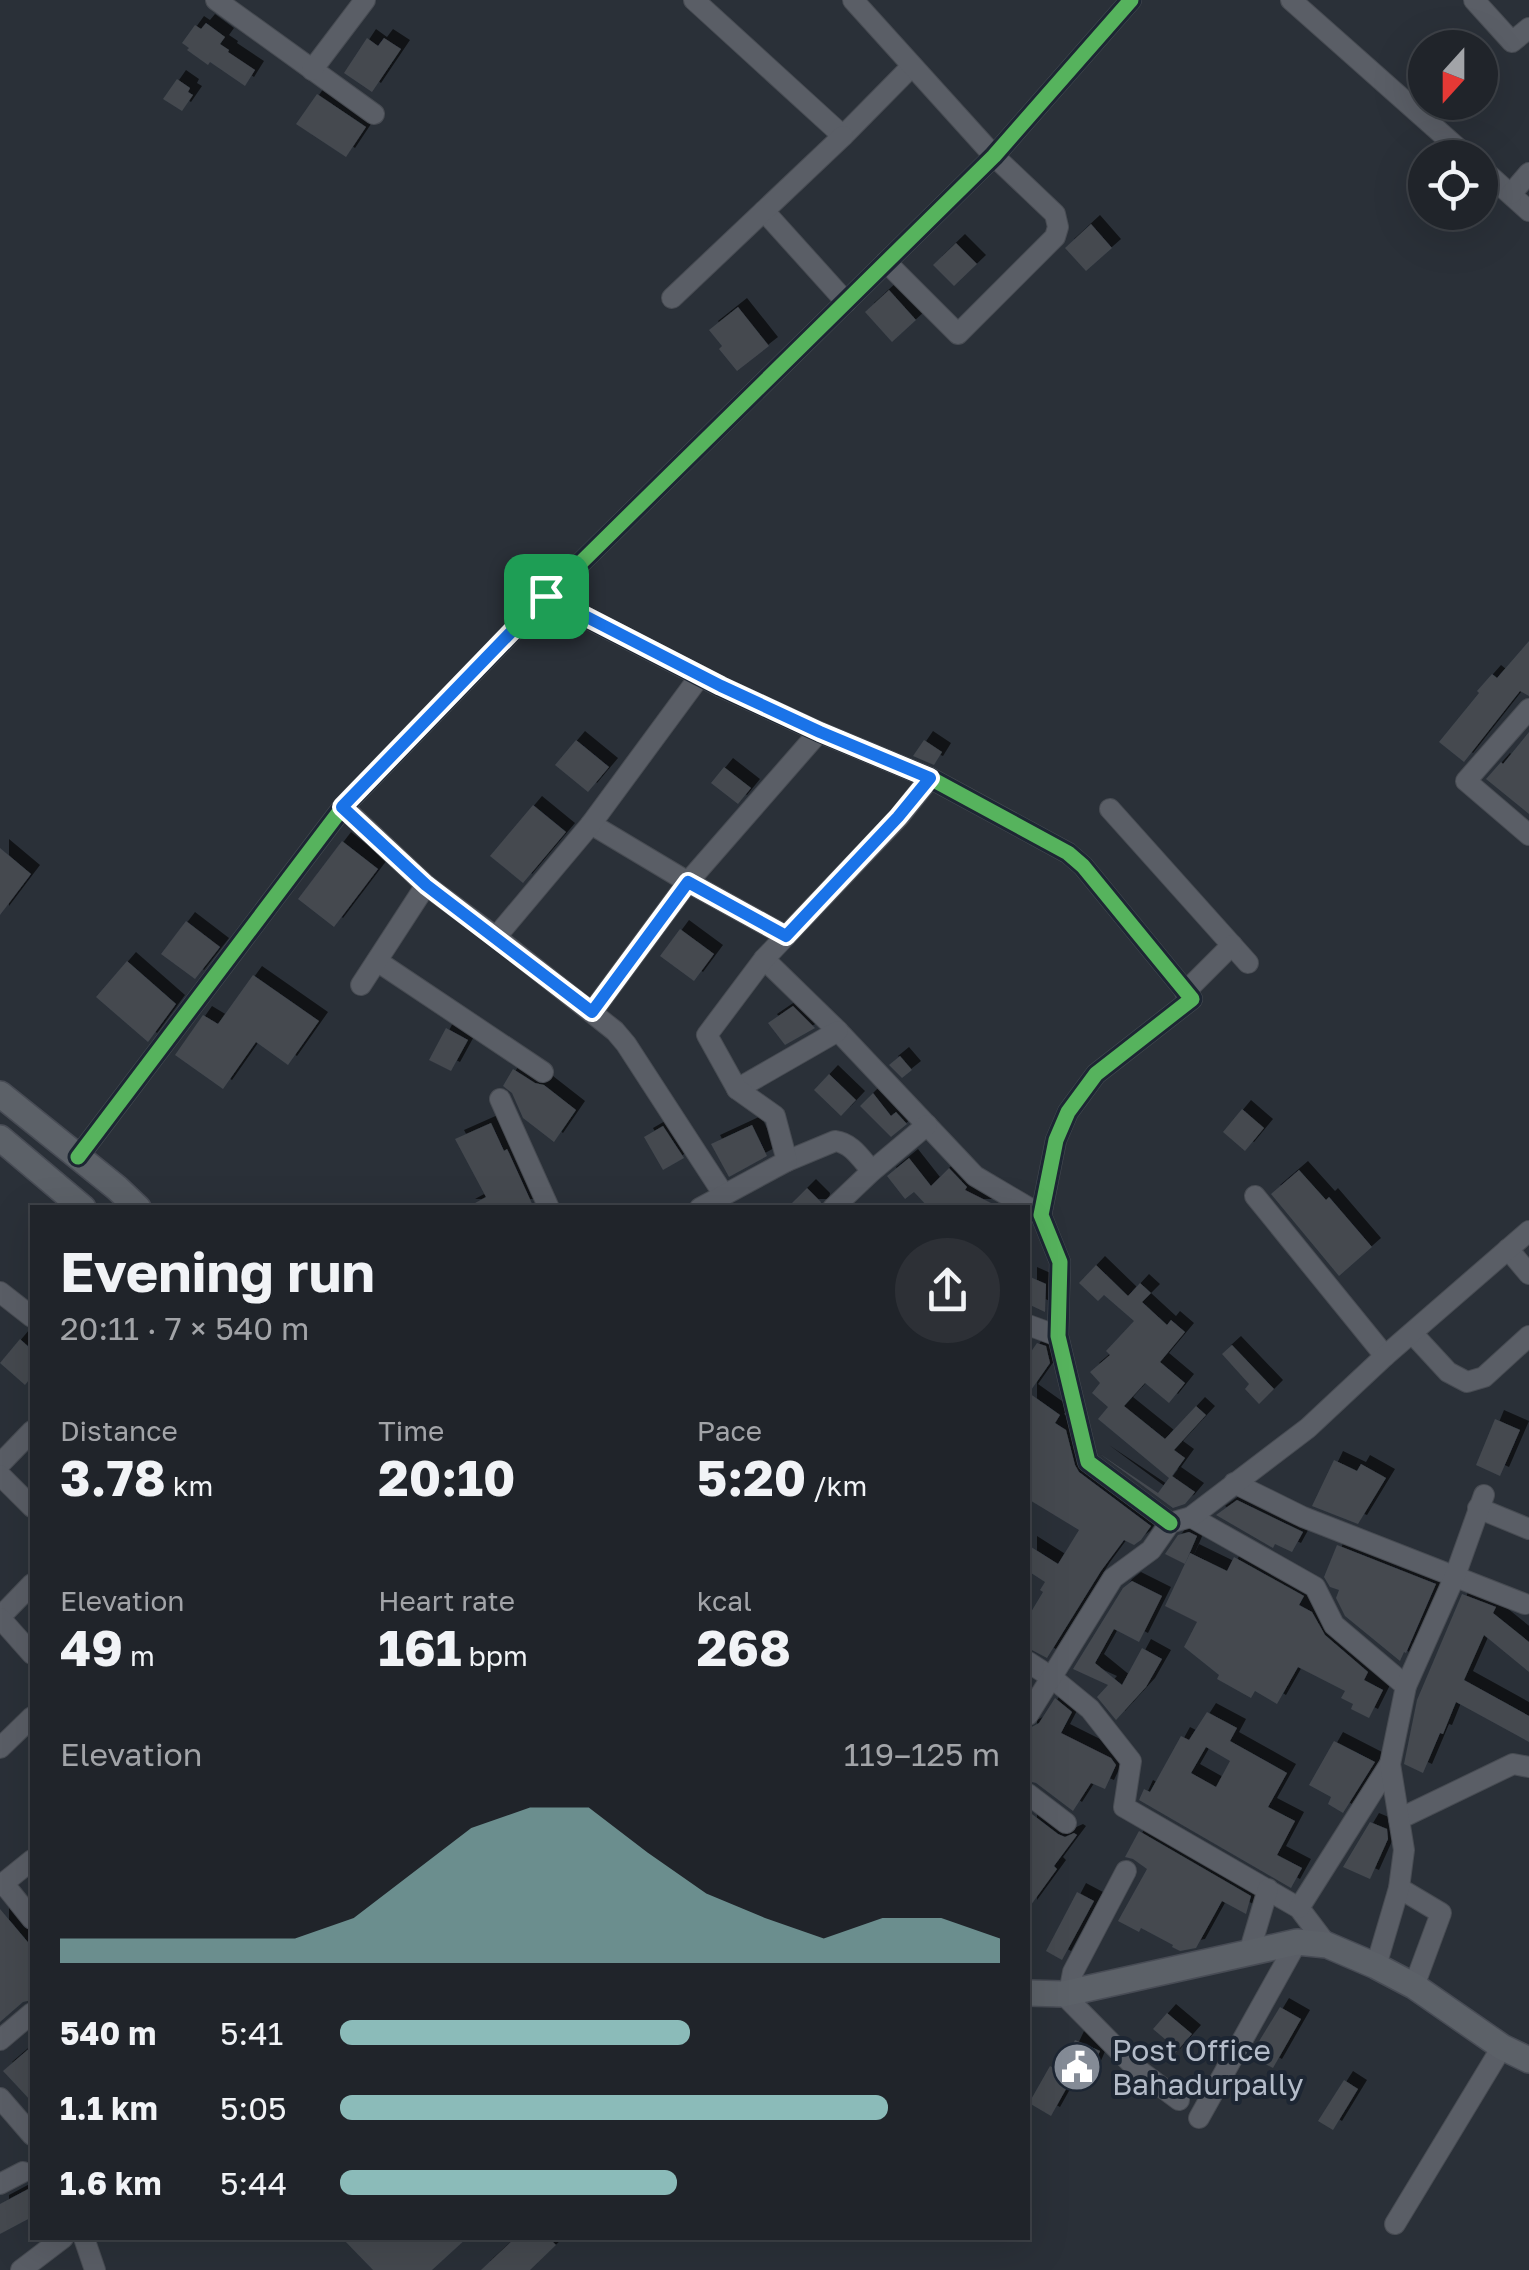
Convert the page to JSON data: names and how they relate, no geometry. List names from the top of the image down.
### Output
{
  "places": {
    "public building": ["Post Office Bahadurpally"]
  },
  "north": "bottom",
  "page": {
    "heading": ["Evening run", "20:11 · 7 × 540 m"],
    "stats": [
      ["Distance", "3.78 km"],
      ["Time", "20:10"],
      ["Pace", "5:20 /km"],
      ["Elevation", "49 m"],
      ["Heart rate", "161 bpm"],
      ["kcal", "268"]
    ],
    "chart": ["Elevation", "119–125 m"],
    "list": [
      {
        "name": "540 m",
        "note": "5:41"
      },
      {
        "name": "1.1 km",
        "note": "5:05"
      },
      {
        "name": "1.6 km",
        "note": "5:44"
      }
    ]
  }
}
